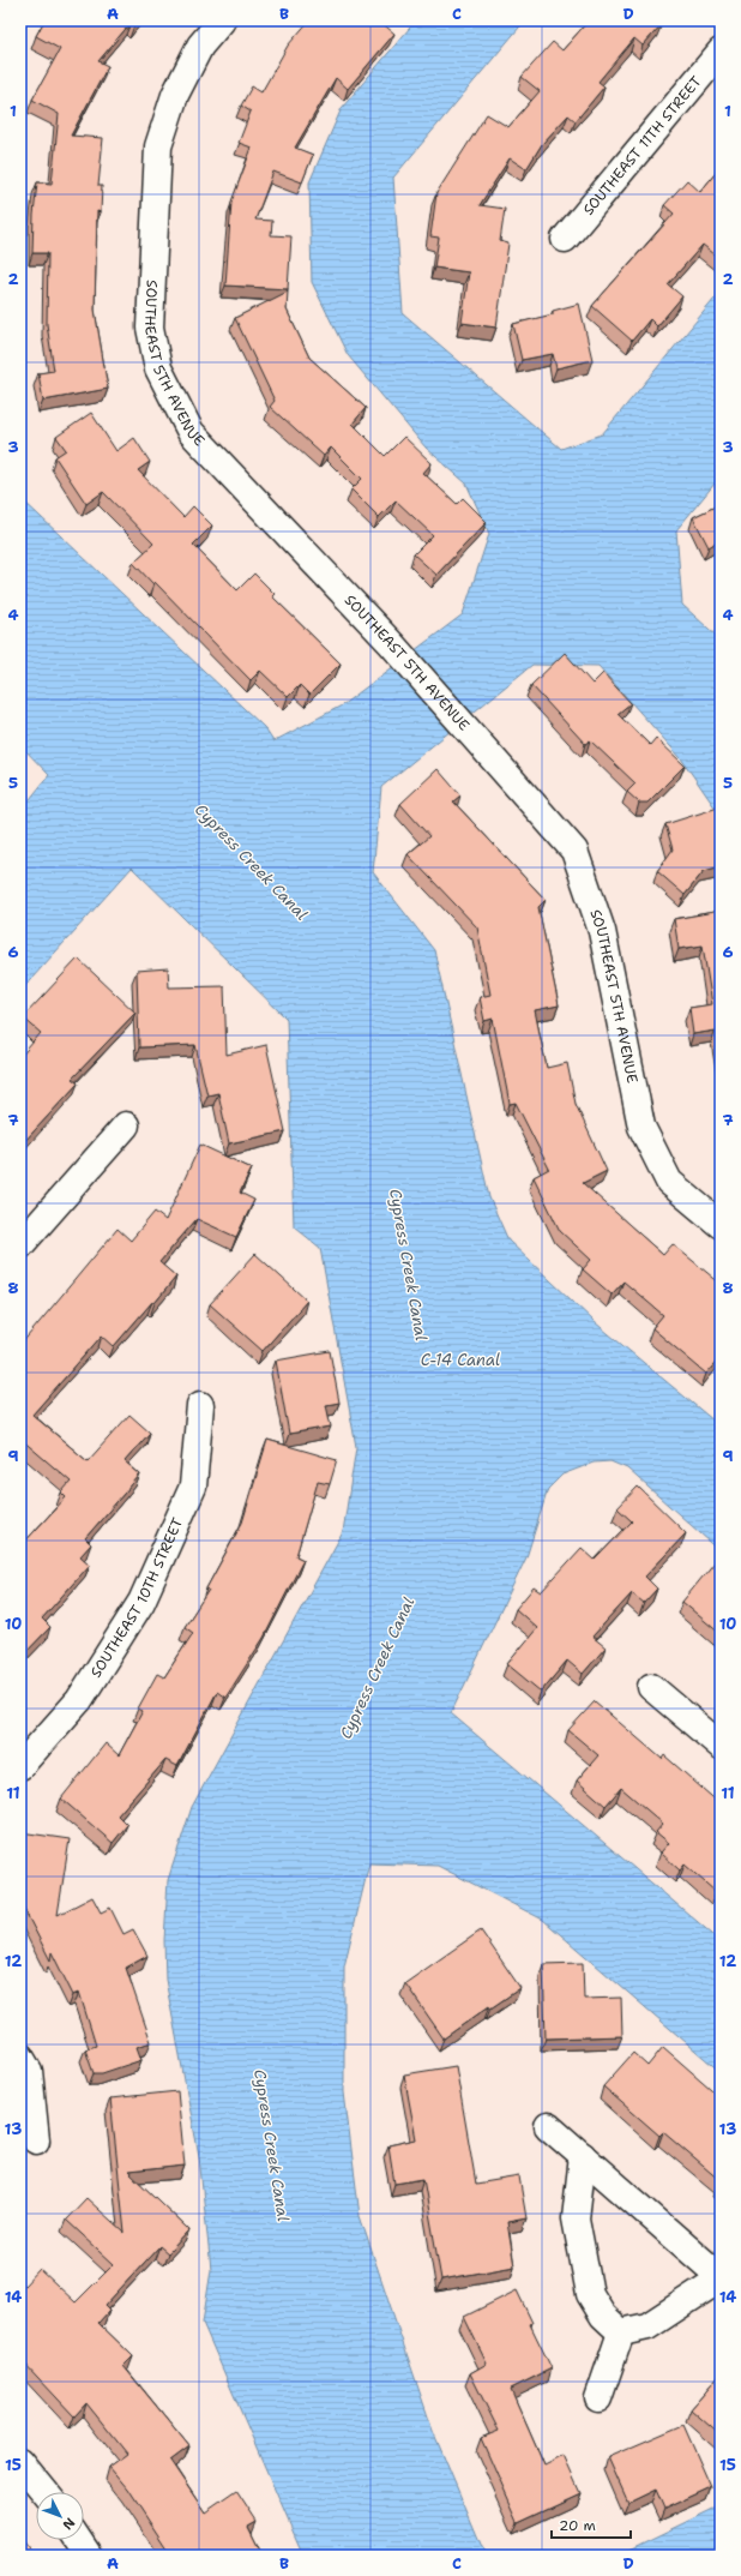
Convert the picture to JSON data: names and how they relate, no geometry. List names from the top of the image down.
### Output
{
  "streets": {
    "street": ["SOUTHEAST 11TH STREET", "SOUTHEAST 5TH AVENUE", "SOUTHEAST 10TH STREET"]
  },
  "water": ["Cypress Creek Canal", "C-14 Canal"],
  "scale_bar": "20 m",
  "north": "bottom right",
  "grid": {
    "columns": [
      "A",
      "B",
      "C",
      "D"
    ],
    "rows": [
      "1",
      "2",
      "3",
      "4",
      "5",
      "6",
      "7",
      "8",
      "9",
      "10",
      "11",
      "12",
      "13",
      "14",
      "15"
    ]
  }
}
